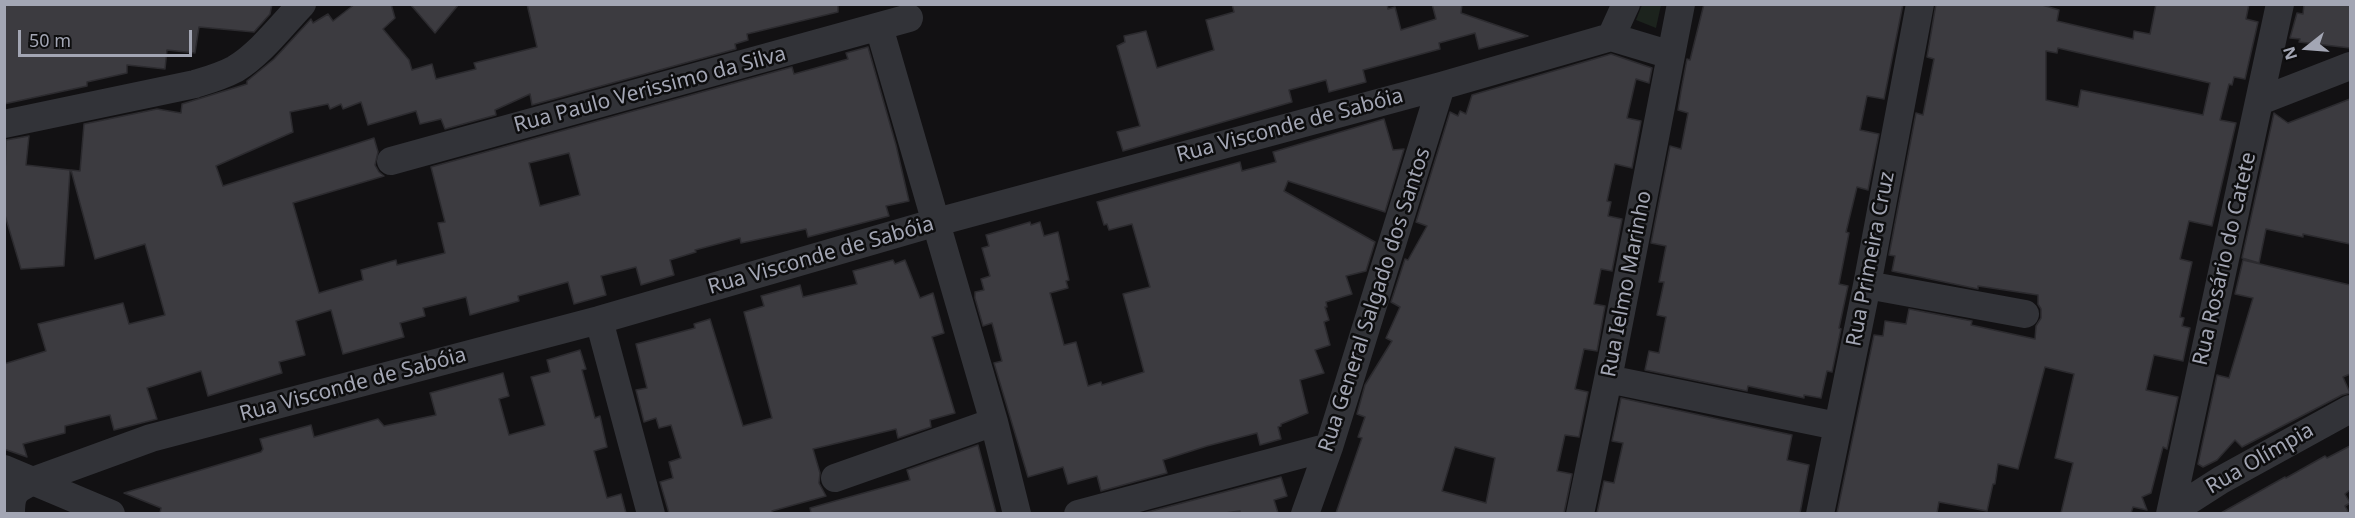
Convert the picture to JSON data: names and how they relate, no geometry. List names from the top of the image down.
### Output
{
  "streets": {
    "street": [
      "Rua Paulo Verissimo da Silva",
      "Rua Visconde de Sabóia",
      "Rua Primeira Cruz",
      "Rua Rosário do Catete",
      "Rua Ielmo Marinho",
      "Rua General Salgado dos Santos",
      "Rua Olímpia"
    ]
  },
  "crossings": [
    ["Rua Visconde de Sabóia", "Rua General Salgado dos Santos"],
    ["Rua Rosário do Catete", "Rua Olímpia"]
  ],
  "scale_bar": "50 m",
  "north": "left"
}
